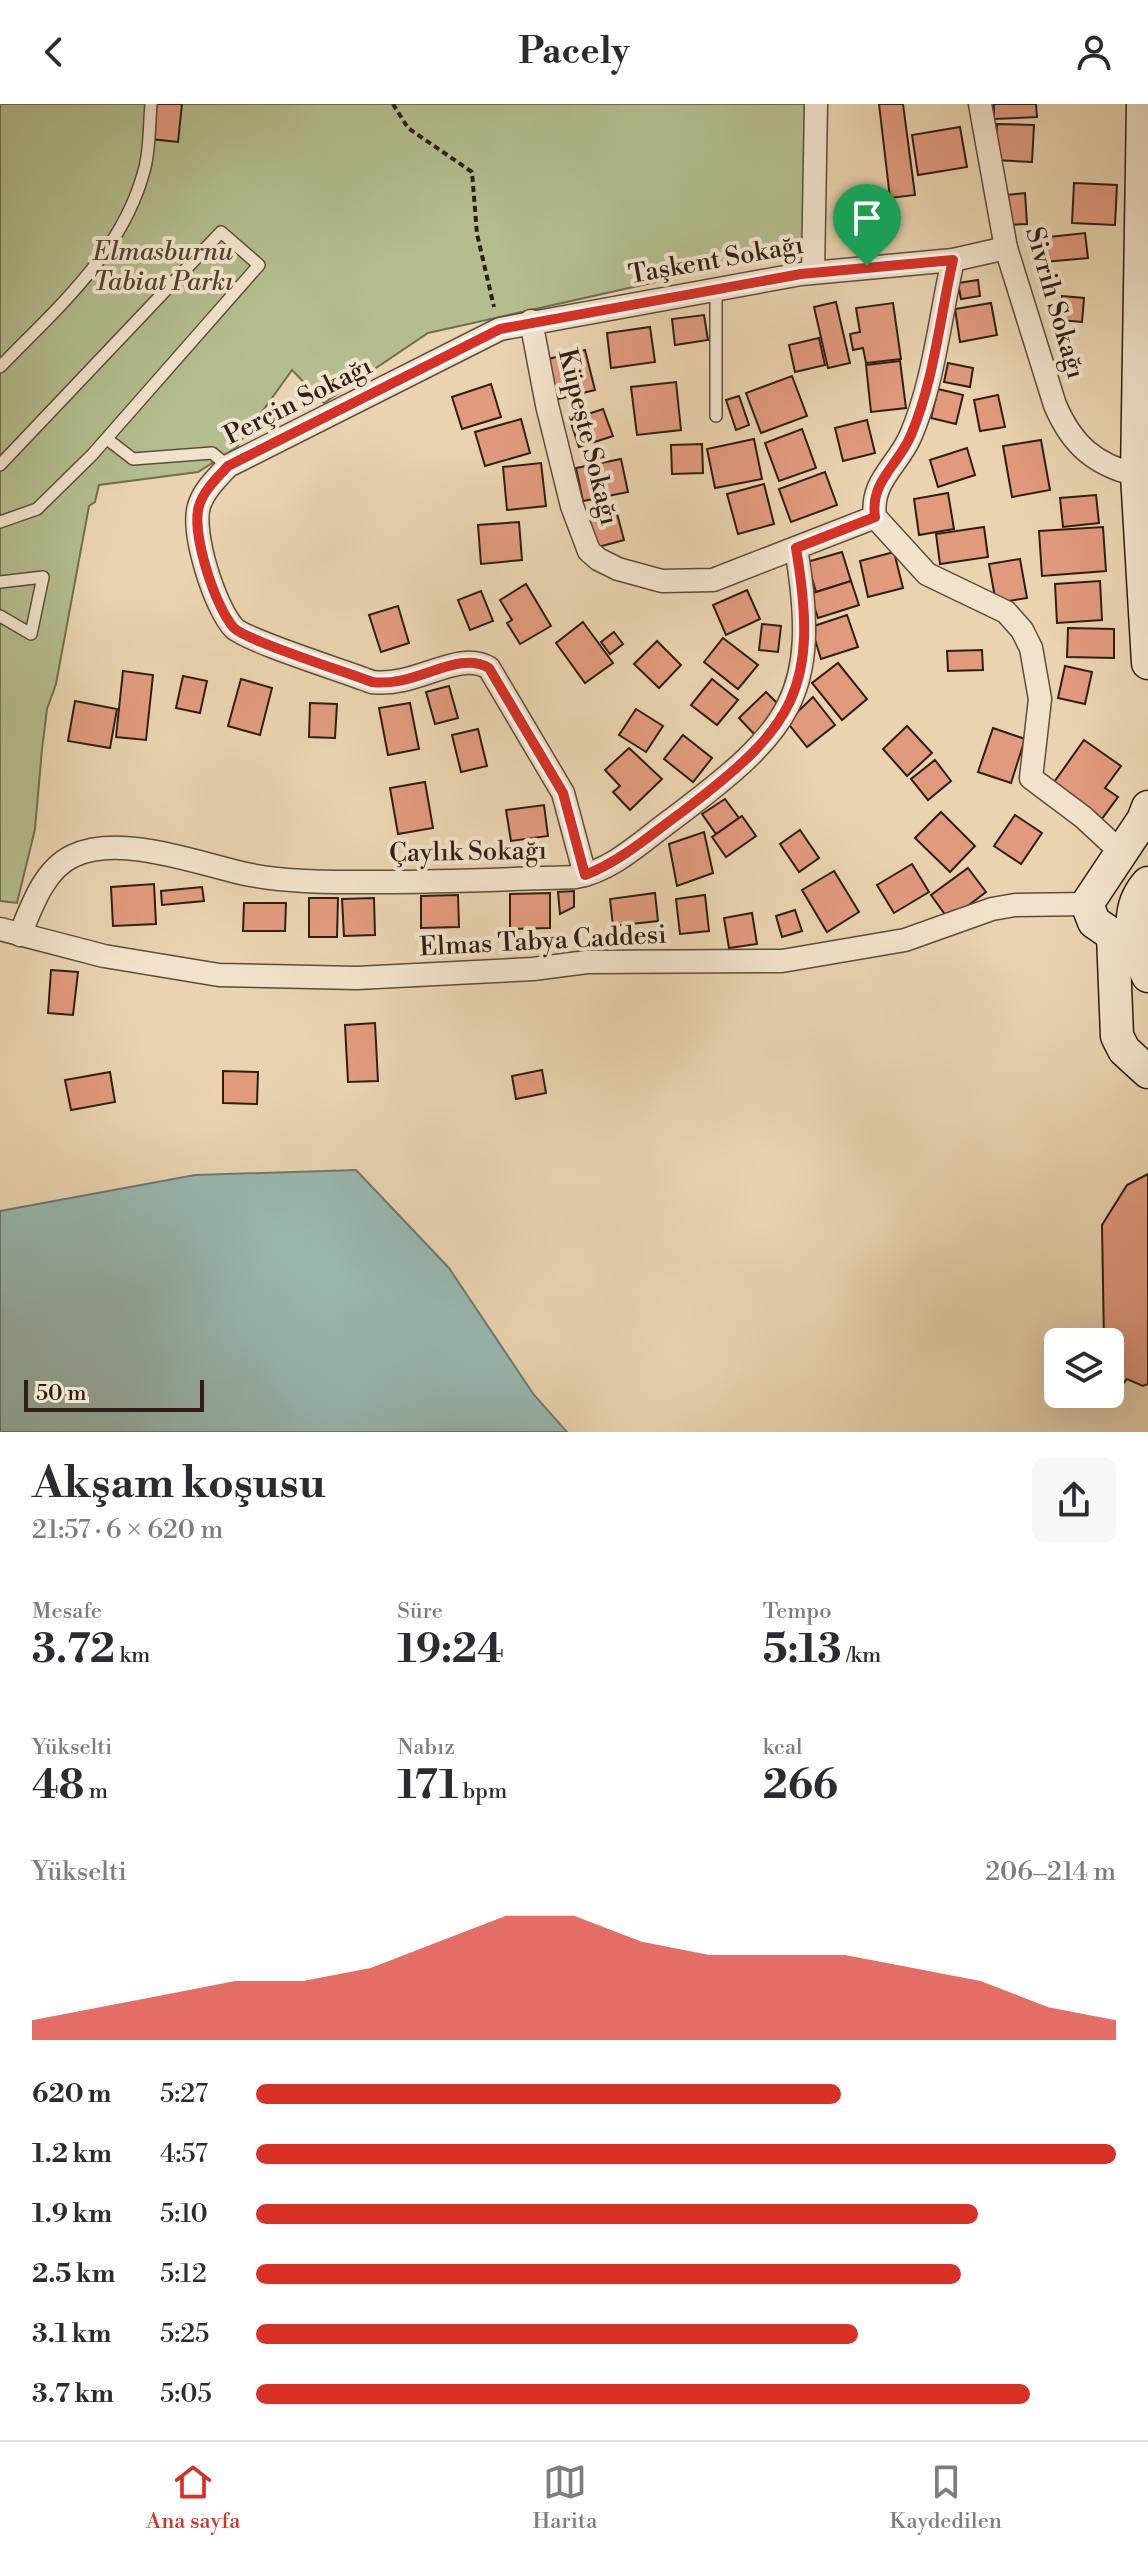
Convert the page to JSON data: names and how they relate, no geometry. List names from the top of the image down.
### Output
{
  "streets": {
    "street": [
      "Taşkent Sokağı",
      "Sivrih Sokağı",
      "Perçin Sokağı",
      "Küpeşte Sokağı",
      "Çaylık Sokağı",
      "Elmas Tabya Caddesi"
    ]
  },
  "crossings": [
    ["Taşkent Sokağı", "Sivrih Sokağı"],
    ["Taşkent Sokağı", "Perçin Sokağı"],
    ["Taşkent Sokağı", "Küpeşte Sokağı"],
    ["Perçin Sokağı", "Küpeşte Sokağı"],
    ["Perçin Sokağı", "Çaylık Sokağı"],
    ["Küpeşte Sokağı", "Çaylık Sokağı"],
    ["Çaylık Sokağı", "Elmas Tabya Caddesi"]
  ],
  "parks": ["Elmasburnu Tabiat Parkı"],
  "scale_bar": "50 m",
  "page": {
    "header": "Pacely",
    "scale": "50 m",
    "heading": ["Akşam koşusu", "21:57 · 6 × 620 m"],
    "stats": [
      ["Mesafe", "3.72 km"],
      ["Süre", "19:24"],
      ["Tempo", "5:13 /km"],
      ["Yükselti", "48 m"],
      ["Nabız", "171 bpm"],
      ["kcal", "266"]
    ],
    "chart": ["Yükselti", "206–214 m"],
    "list": [
      {
        "name": "620 m",
        "note": "5:27"
      },
      {
        "name": "1.2 km",
        "note": "4:57"
      },
      {
        "name": "1.9 km",
        "note": "5:10"
      },
      {
        "name": "2.5 km",
        "note": "5:12"
      },
      {
        "name": "3.1 km",
        "note": "5:25"
      },
      {
        "name": "3.7 km",
        "note": "5:05"
      }
    ],
    "tabs": ["Ana sayfa", "Harita", "Kaydedilen"]
  }
}
